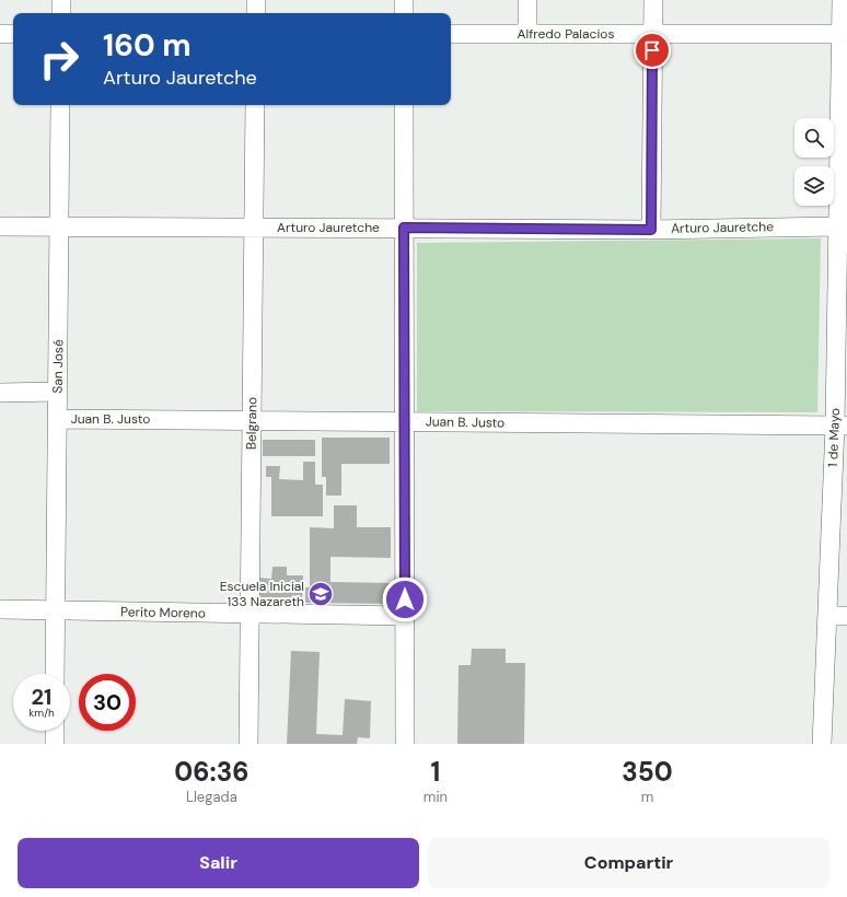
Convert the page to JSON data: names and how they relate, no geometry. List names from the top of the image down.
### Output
{
  "streets": {
    "street": [
      "Alfredo Palacios",
      "Arturo Jauretche",
      "San José",
      "Juan B. Justo",
      "Belgrano",
      "1 de Mayo",
      "Perito Moreno"
    ]
  },
  "crossings": [
    ["Alfredo Palacios", "1 de Mayo"],
    ["Arturo Jauretche", "San José"],
    ["Arturo Jauretche", "Belgrano"],
    ["Arturo Jauretche", "1 de Mayo"],
    ["San José", "Juan B. Justo"],
    ["San José", "Perito Moreno"],
    ["Juan B. Justo", "Belgrano"],
    ["Juan B. Justo", "1 de Mayo"],
    ["Belgrano", "Perito Moreno"]
  ],
  "places": {
    "school or university": ["Escuela Inicial 133 Nazareth"]
  },
  "page": {
    "turn": ["160 m", "Arturo Jauretche"],
    "speed": "21 km/h",
    "limit": "30",
    "eta": [
      "06:36",
      "Llegada",
      "1",
      "min",
      "350",
      "m"
    ],
    "buttons": ["Salir", "Compartir"]
  }
}
